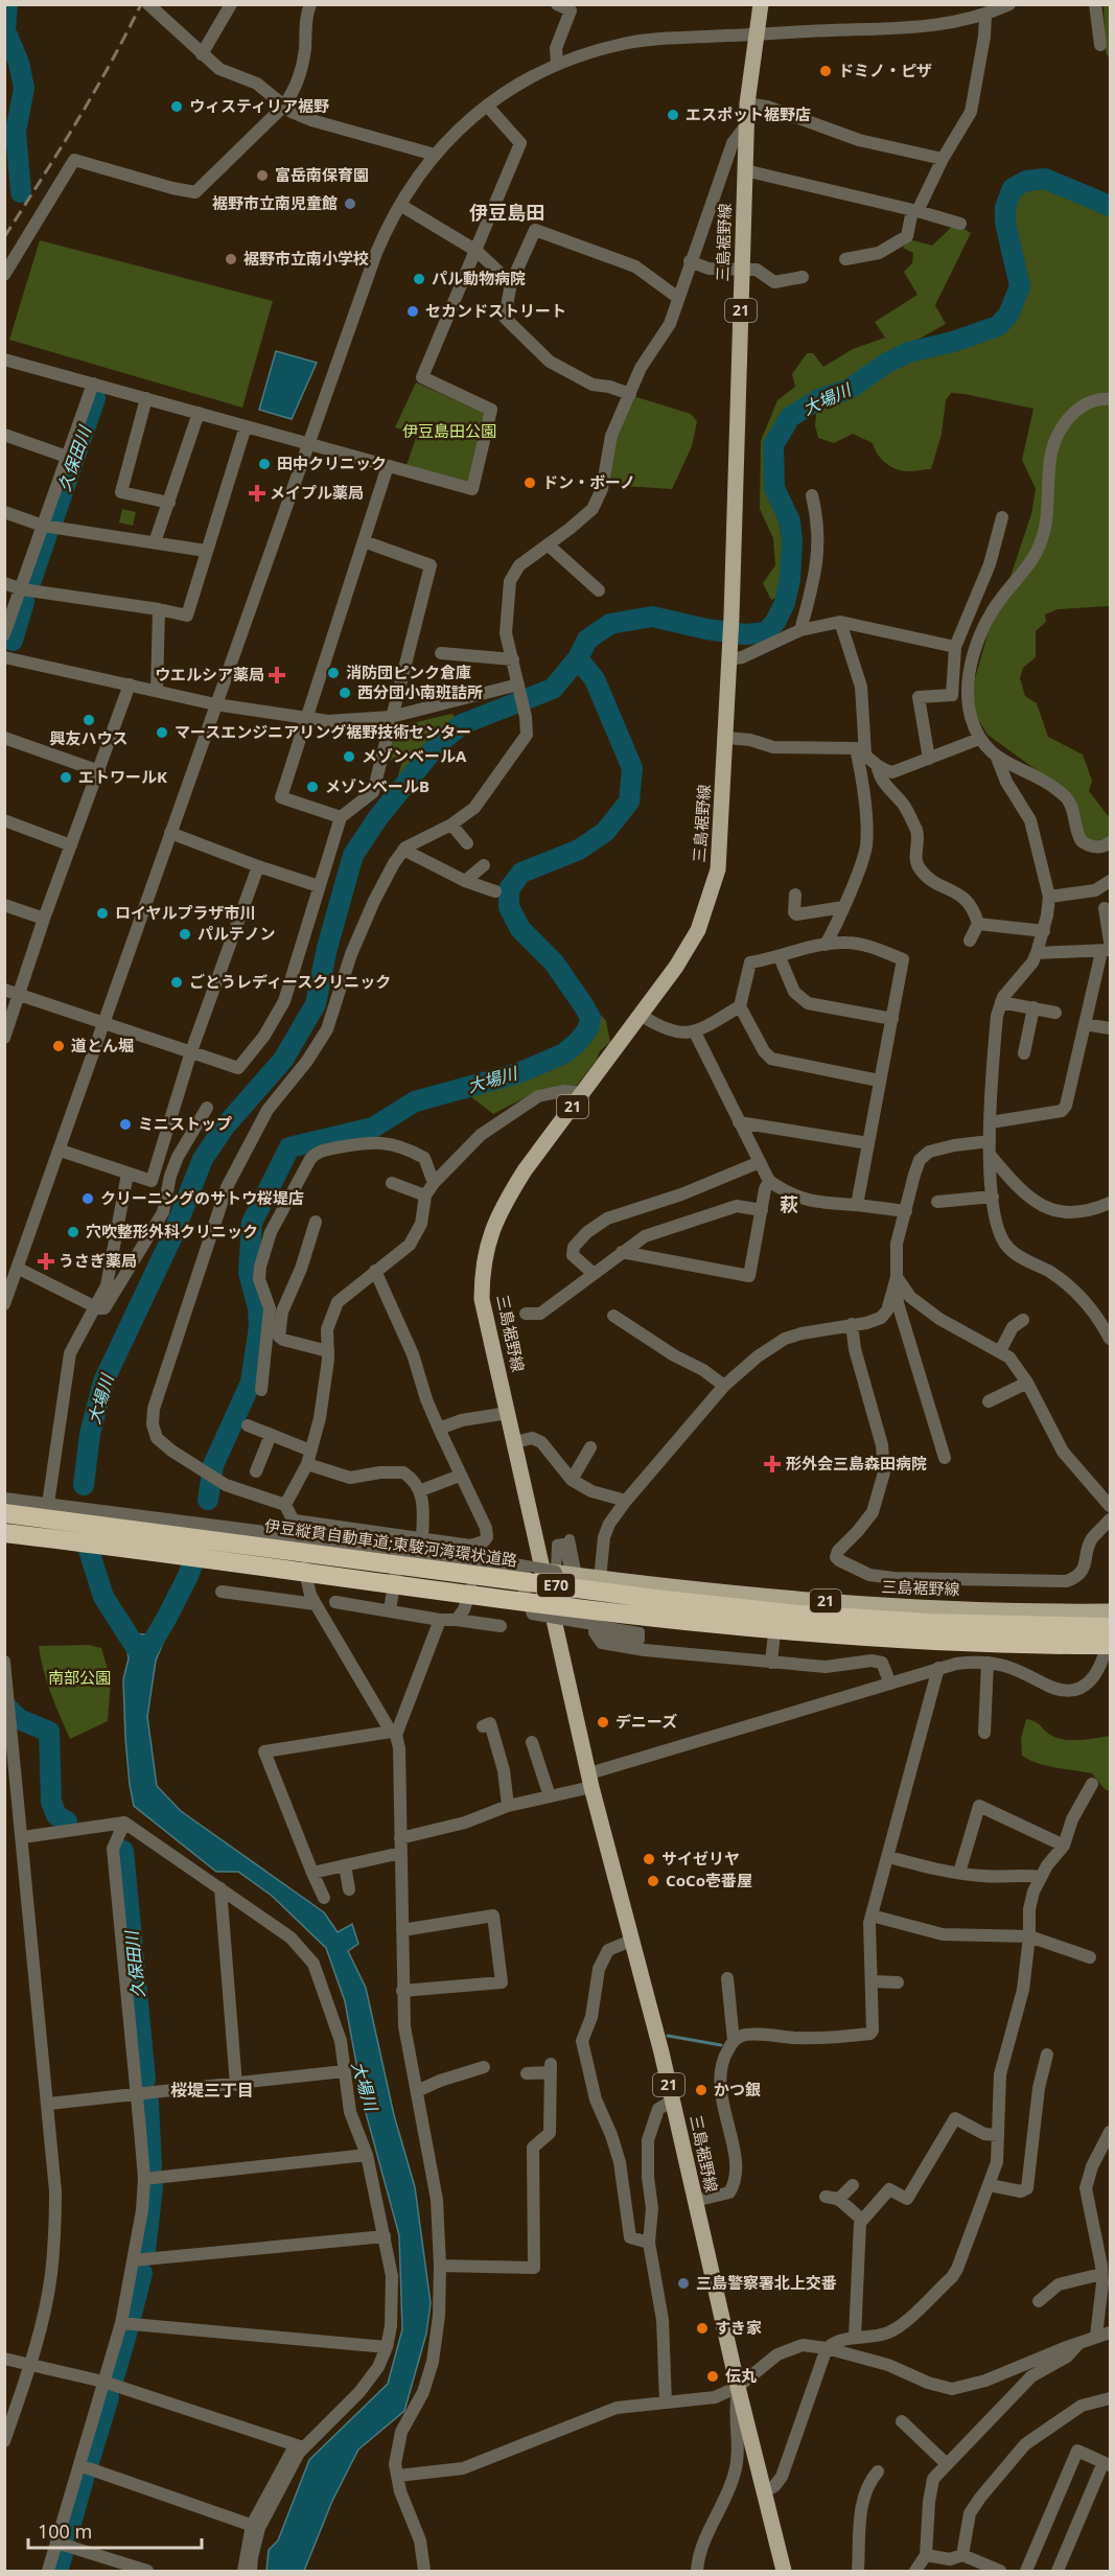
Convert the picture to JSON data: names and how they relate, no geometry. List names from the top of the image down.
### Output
{
  "streets": {
    "highway": ["伊豆縦貫自動車道;東駿河湾環状道路", "E70"],
    "main road": ["三島裾野線", "21"]
  },
  "crossings": [
    ["三島裾野線", "21"],
    ["21", "E70"]
  ],
  "districts": ["伊豆島田", "萩", "桜堤三丁目"],
  "water": ["大場川", "久保田川"],
  "parks": ["伊豆島田公園", "南部公園"],
  "places": {
    "other": [
      "ドミノ・ピザ",
      "ウィスティリア裾野",
      "エスポット裾野店",
      "富岳南保育園",
      "裾野市立南児童館",
      "裾野市立南小学校",
      "パル動物病院",
      "セカンドストリート",
      "田中クリニック",
      "ドン・ボーノ",
      "消防団ピンク倉庫",
      "西分団小南班詰所",
      "興友ハウス",
      "マースエンジニアリング裾野技術センター",
      "メゾンベールA",
      "エトワールK",
      "メゾンベールB",
      "ロイヤルプラザ市川",
      "パルテノン",
      "ごとうレディースクリニック",
      "道とん堀",
      "ミニストップ",
      "クリーニングのサトウ桜堤店",
      "穴吹整形外科クリニック",
      "デニーズ",
      "サイゼリヤ",
      "CoCo壱番屋",
      "かつ銀",
      "三島警察署北上交番",
      "すき家",
      "伝丸"
    ],
    "health": [
      "メイプル薬局",
      "ウエルシア薬局",
      "うさぎ薬局",
      "形外会三島森田病院"
    ]
  },
  "scale_bar": "100 m"
}
